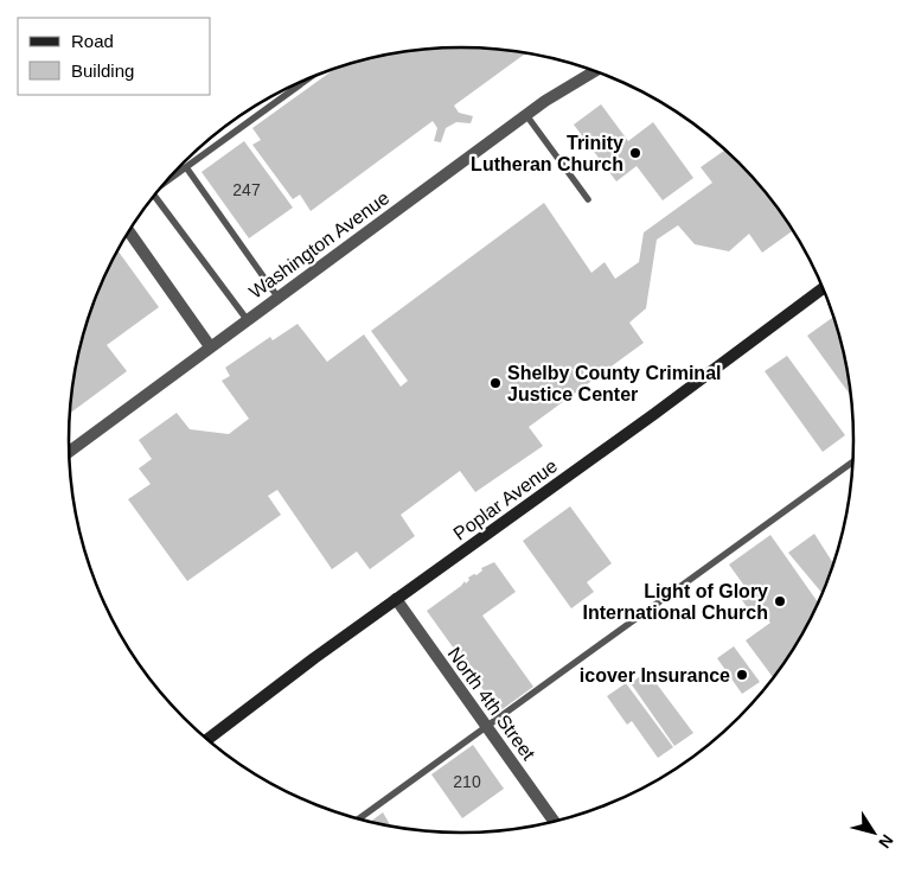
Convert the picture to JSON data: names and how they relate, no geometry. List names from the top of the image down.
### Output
{
  "streets": {
    "main road": ["Poplar Avenue"],
    "street": ["Washington Avenue", "North 4th Street"]
  },
  "crossings": [
    ["Poplar Avenue", "North 4th Street"]
  ],
  "places": [
    "Trinity Lutheran Church",
    "Shelby County Criminal Justice Center",
    "Light of Glory International Church",
    "icover Insurance"
  ],
  "house_numbers": ["247", "210"],
  "legend": ["Road", "Building"],
  "north": "bottom right"
}
